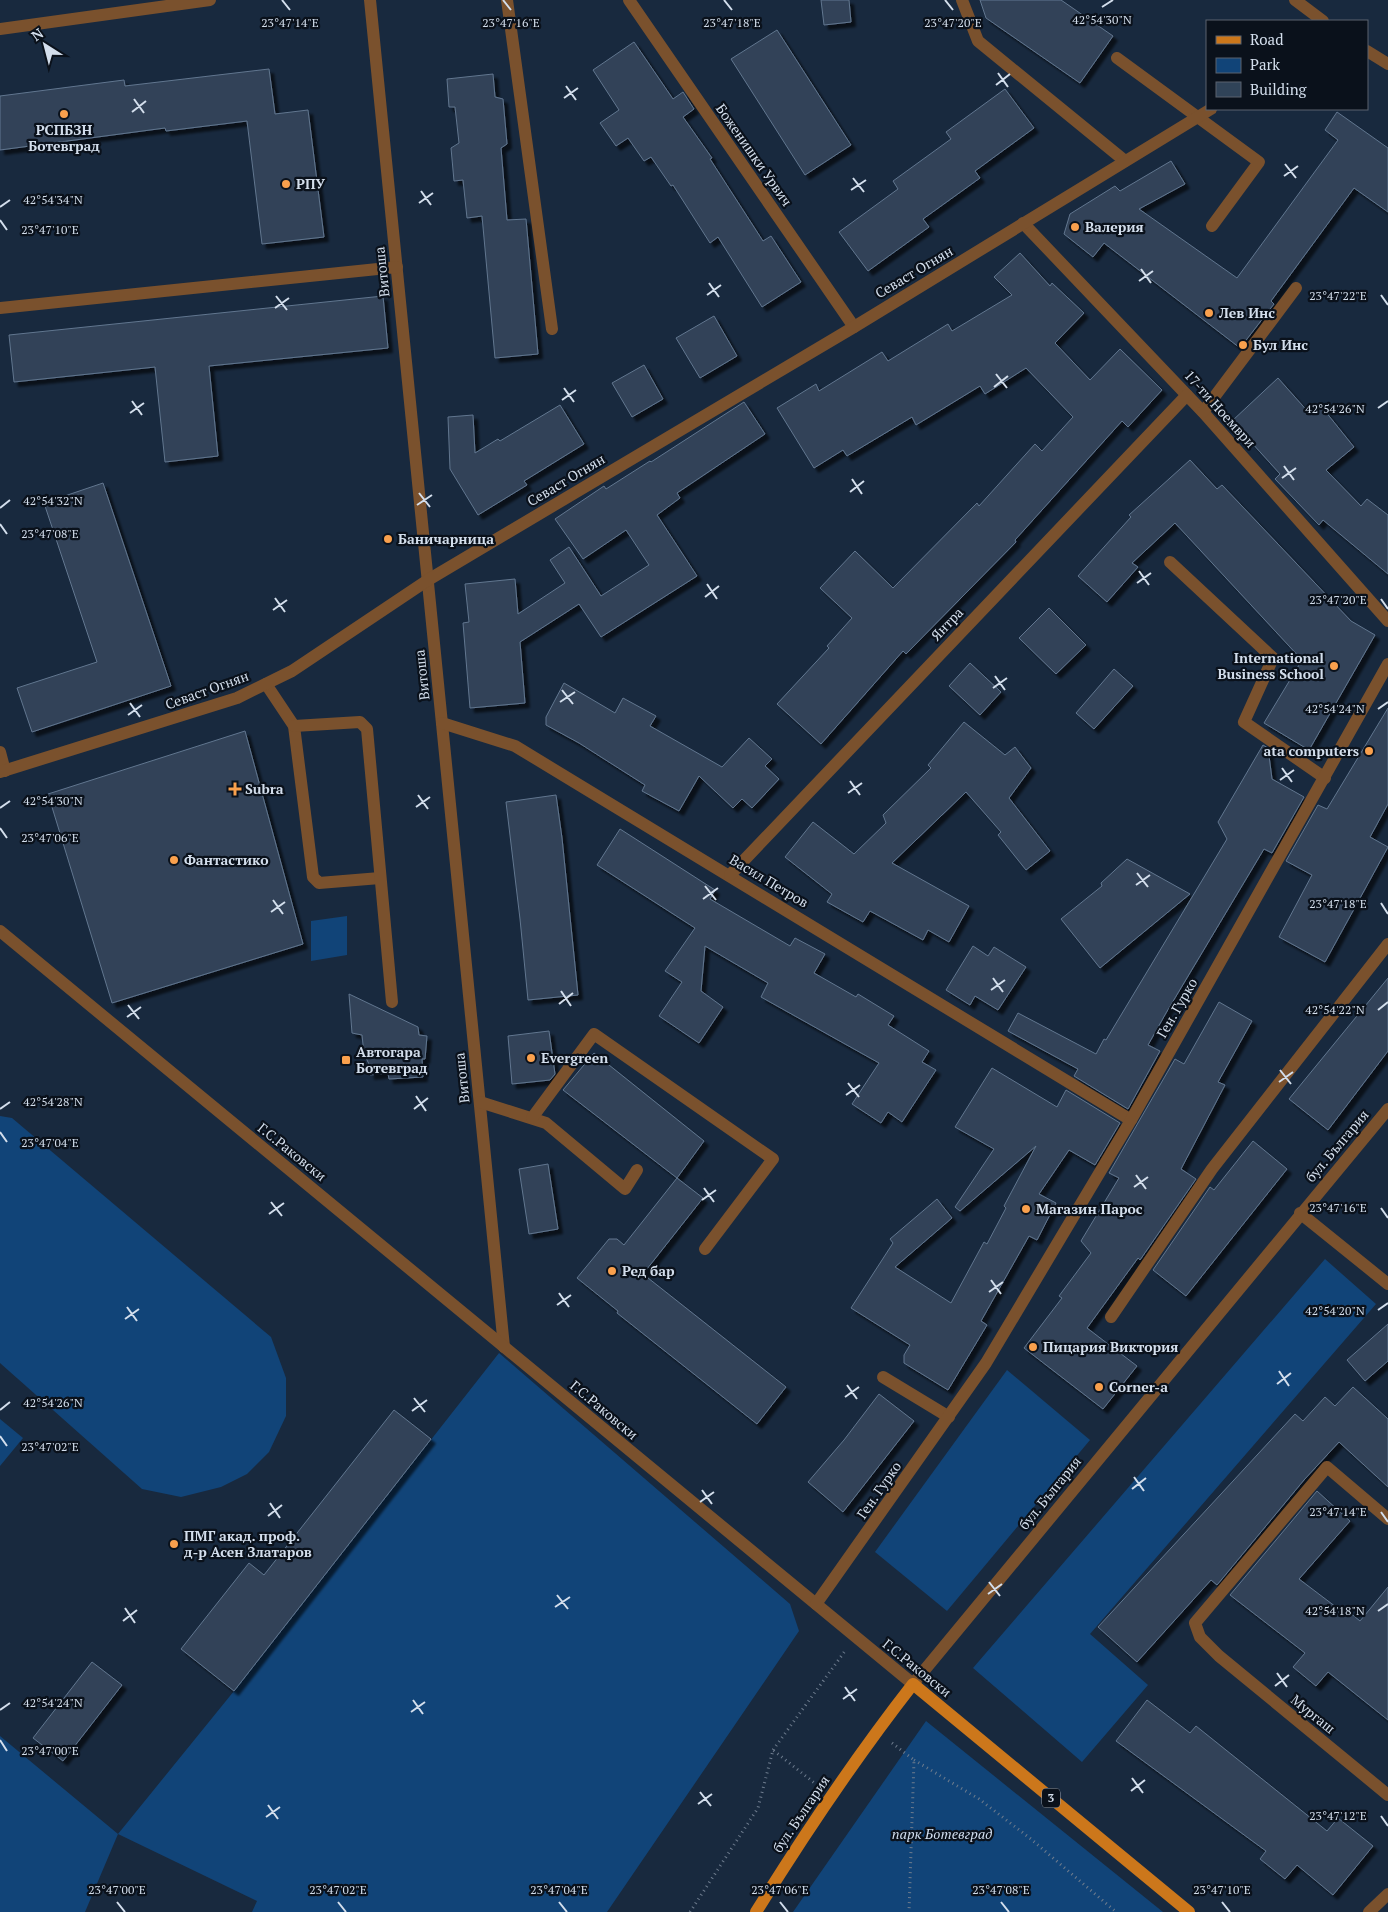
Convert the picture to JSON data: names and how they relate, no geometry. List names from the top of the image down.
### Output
{
  "streets": {
    "main road": ["бул. България", "Г.С.Раковски", "3"],
    "street": [
      "Боженишки Урвич",
      "Витоша",
      "Севаст Огнян",
      "17-ти Ноември",
      "Янтра",
      "Васил Петров",
      "Ген. Гурко",
      "Мургаш"
    ]
  },
  "crossings": [
    ["Боженишки Урвич", "Севаст Огнян"],
    ["Витоша", "Севаст Огнян"],
    ["Витоша", "Васил Петров"],
    ["Витоша", "Г.С.Раковски"],
    ["Севаст Огнян", "17-ти Ноември"],
    ["17-ти Ноември", "Янтра"],
    ["Янтра", "Васил Петров"],
    ["Васил Петров", "Ген. Гурко"],
    ["Ген. Гурко", "Г.С.Раковски"],
    ["бул. България", "Г.С.Раковски"]
  ],
  "parks": ["парк Ботевград"],
  "places": {
    "other": [
      "РСПБЗН Ботевград",
      "РПУ",
      "Валерия",
      "Лев Инс",
      "Бул Инс",
      "Баничарница",
      "International Business School",
      "ata computers",
      "Фантастико",
      "Evergreen",
      "Магазин Парос",
      "Ред бар",
      "Пицария Виктория",
      "Corner-a",
      "ПМГ акад. проф. д-р Асен Златаров"
    ],
    "health": ["Subra"],
    "transit": ["Автогара Ботевград"]
  },
  "legend": ["Road", "Park", "Building"],
  "north": "top left",
  "coordinates": [
    "42°54'30\"N",
    "23°47'14\"E",
    "23°47'16\"E",
    "23°47'18\"E",
    "23°47'20\"E",
    "42°54'34\"N",
    "23°47'10\"E",
    "23°47'22\"E",
    "42°54'26\"N",
    "42°54'32\"N",
    "23°47'08\"E",
    "42°54'24\"N",
    "23°47'06\"E",
    "42°54'22\"N",
    "42°54'28\"N",
    "23°47'04\"E",
    "42°54'20\"N",
    "23°47'02\"E",
    "42°54'18\"N",
    "23°47'00\"E",
    "23°47'12\"E"
  ]
}
